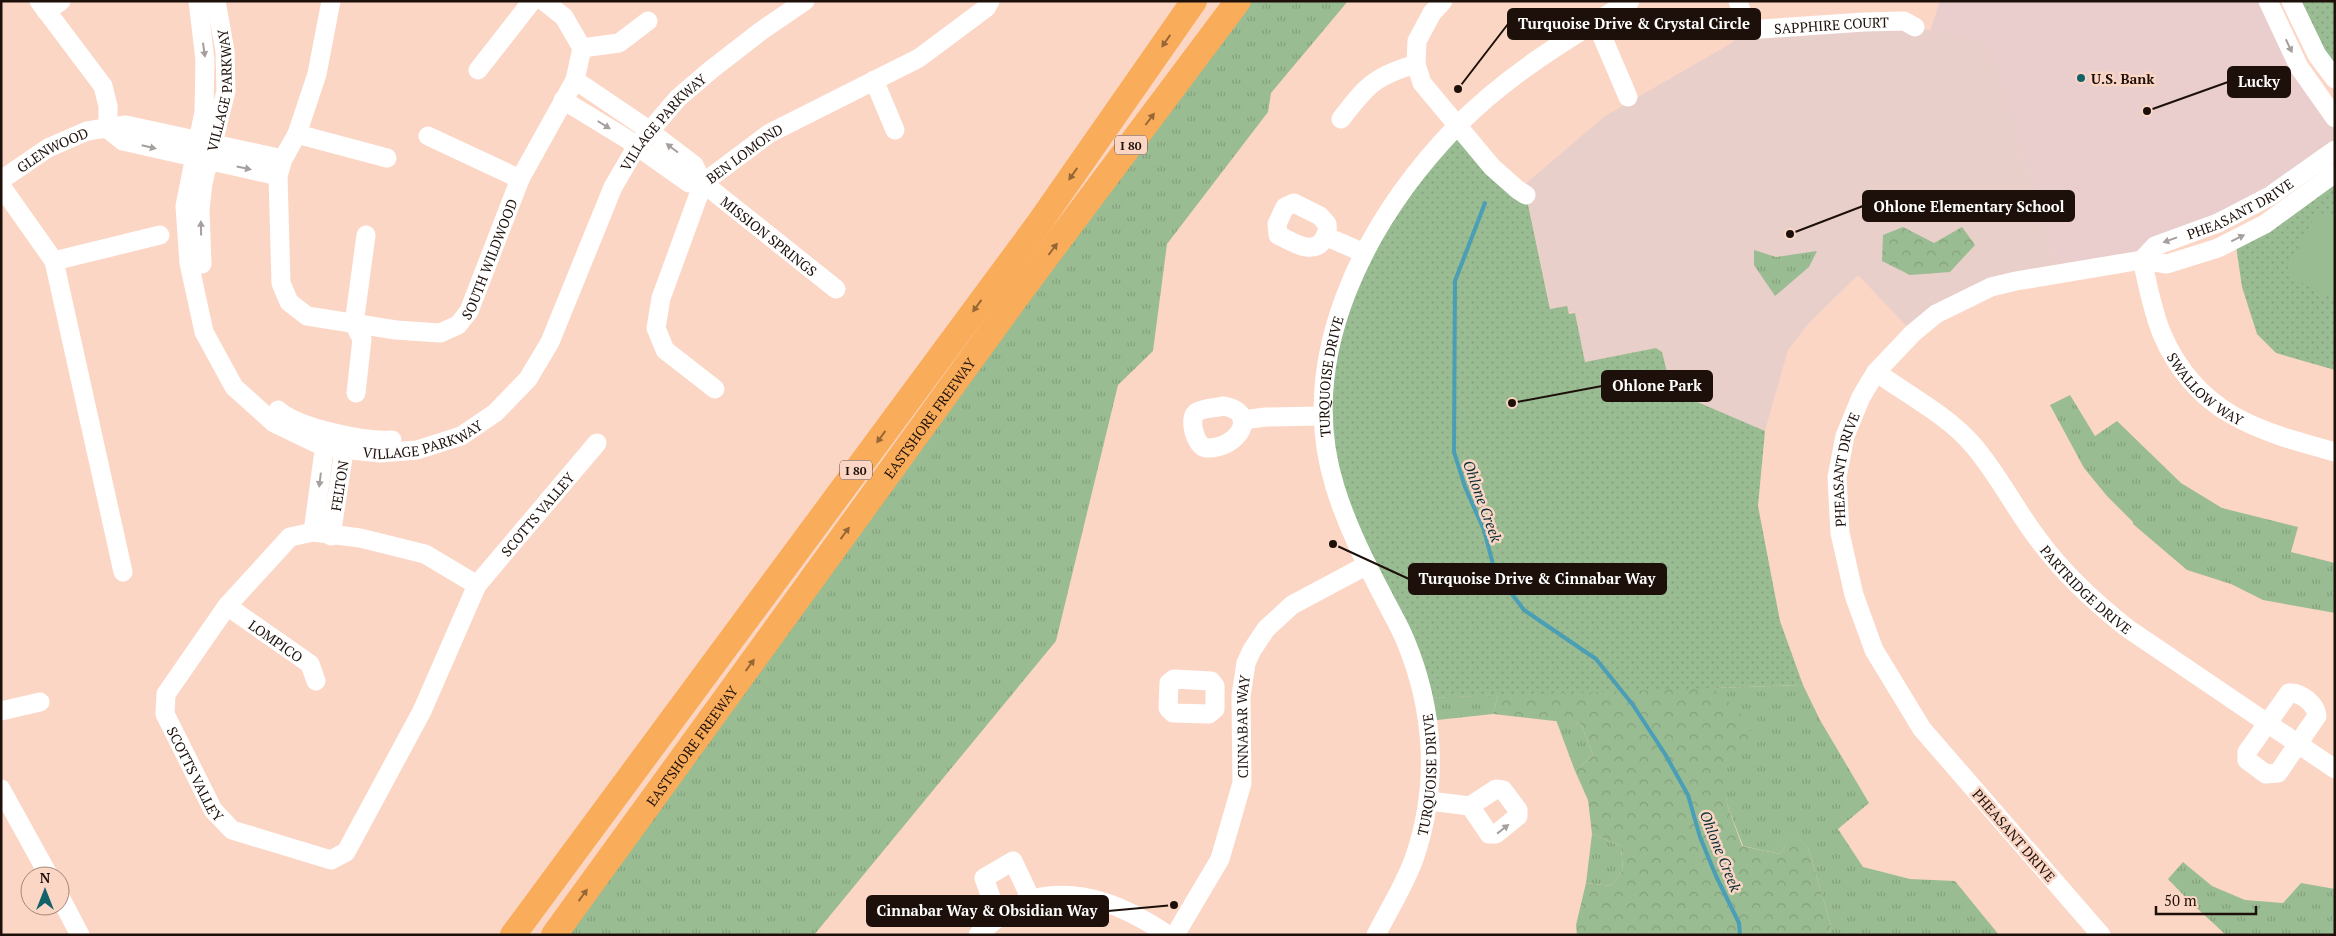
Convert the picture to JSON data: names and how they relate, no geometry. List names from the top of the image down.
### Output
{
  "streets": {
    "highway": ["I 80", "EASTSHORE FREEWAY"],
    "street": [
      "SAPPHIRE COURT",
      "VILLAGE PARKWAY",
      "GLENWOOD",
      "BEN LOMOND",
      "PHEASANT DRIVE",
      "MISSION SPRINGS",
      "SOUTH WILDWOOD",
      "TURQUOISE DRIVE",
      "SWALLOW WAY",
      "FELTON",
      "SCOTTS VALLEY",
      "PARTRIDGE DRIVE",
      "LOMPICO",
      "CINNABAR WAY"
    ]
  },
  "crossings": [
    ["VILLAGE PARKWAY", "GLENWOOD"],
    ["VILLAGE PARKWAY", "MISSION SPRINGS"],
    ["VILLAGE PARKWAY", "FELTON"],
    ["GLENWOOD", "SOUTH WILDWOOD"],
    ["BEN LOMOND", "MISSION SPRINGS"],
    ["PHEASANT DRIVE", "SWALLOW WAY"],
    ["PHEASANT DRIVE", "PARTRIDGE DRIVE"],
    ["MISSION SPRINGS", "SOUTH WILDWOOD"],
    ["TURQUOISE DRIVE", "CINNABAR WAY"],
    ["FELTON", "SCOTTS VALLEY"],
    ["SCOTTS VALLEY", "LOMPICO"]
  ],
  "water": ["Ohlone Creek"],
  "places": [
    "U.S. Bank",
    "Turquoise Drive & Crystal Circle",
    "Lucky",
    "Ohlone Elementary School",
    "Ohlone Park",
    "Turquoise Drive & Cinnabar Way",
    "Cinnabar Way & Obsidian Way"
  ],
  "scale_bar": "50 m",
  "north": "top"
}
